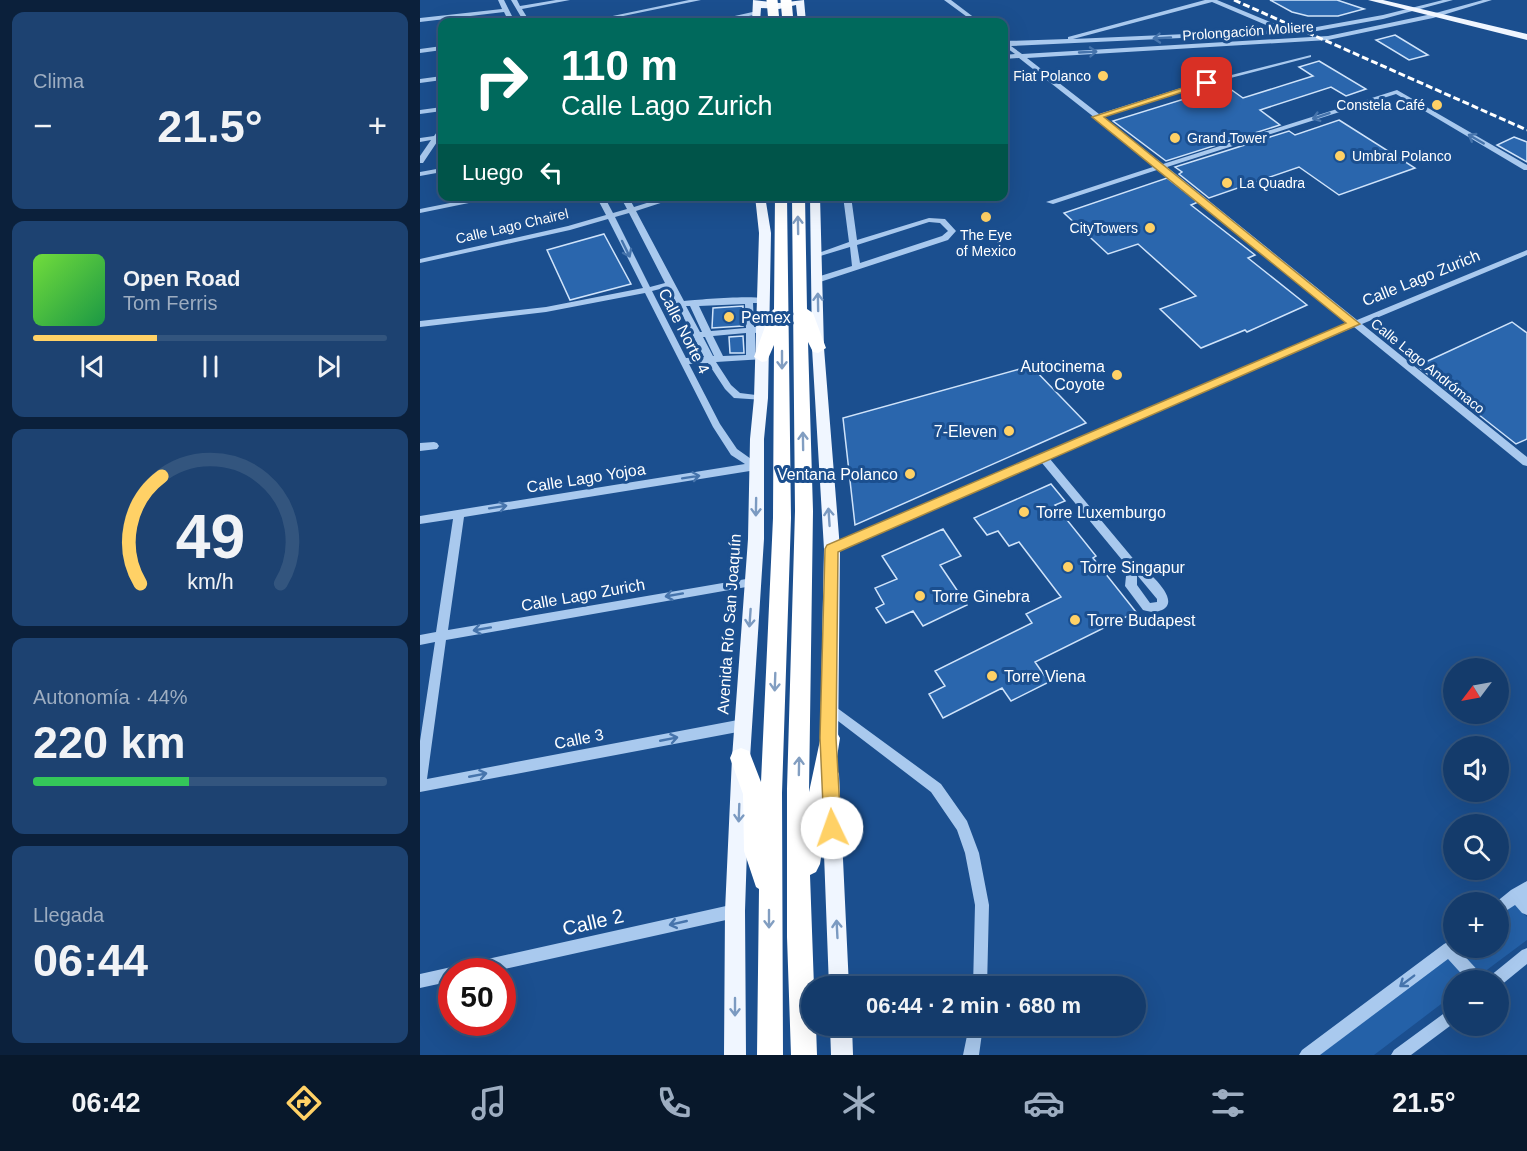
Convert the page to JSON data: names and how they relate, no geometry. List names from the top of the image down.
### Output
{
  "streets": {
    "highway": ["Avenida Río San Joaquín"],
    "street": [
      "Prolongación Moliere",
      "Calle Lago Chairel",
      "Calle Lago Zurich",
      "Calle Norte 4",
      "Calle Lago Andrómaco",
      "Calle Lago Yojoa",
      "Calle 3",
      "Calle 2"
    ]
  },
  "crossings": [
    ["Prolongación Moliere", "Calle Lago Andrómaco"],
    ["Calle Lago Chairel", "Calle Norte 4"],
    ["Calle Lago Zurich", "Calle Lago Andrómaco"],
    ["Calle Lago Zurich", "Avenida Río San Joaquín"],
    ["Calle Norte 4", "Calle Lago Yojoa"],
    ["Calle Norte 4", "Avenida Río San Joaquín"],
    ["Calle Lago Yojoa", "Avenida Río San Joaquín"],
    ["Avenida Río San Joaquín", "Calle 3"],
    ["Avenida Río San Joaquín", "Calle 2"]
  ],
  "one_way": ["Calle Lago Yojoa", "Calle 3", "Calle 2"],
  "places": [
    "Fiat Polanco",
    "Constela Café",
    "Grand Tower",
    "Umbral Polanco",
    "La Quadra",
    "The Eye of Mexico",
    "CityTowers",
    "Pemex",
    "Autocinema Coyote",
    "7-Eleven",
    "Ventana Polanco",
    "Torre Luxemburgo",
    "Torre Singapur",
    "Torre Ginebra",
    "Torre Budapest",
    "Torre Viena"
  ],
  "north": "bottom left",
  "page": {
    "tile": [
      "Clima",
      ["Autonomía · 44%", "220 km"],
      ["Llegada", "06:44"]
    ],
    "turn": ["110 m", "Calle Lago Zurich"],
    "heat": ["−", "21.5°", "+"],
    "then": "Luego",
    "song": ["Open Road", "Tom Ferris"],
    "map_buttons": ["+", "−"],
    "limit": "50",
    "trip": "06:44 · 2 min · 680 m",
    "tabs": ["06:42", "21.5°"],
    "gauge": ["49", "km/h"]
  }
}
